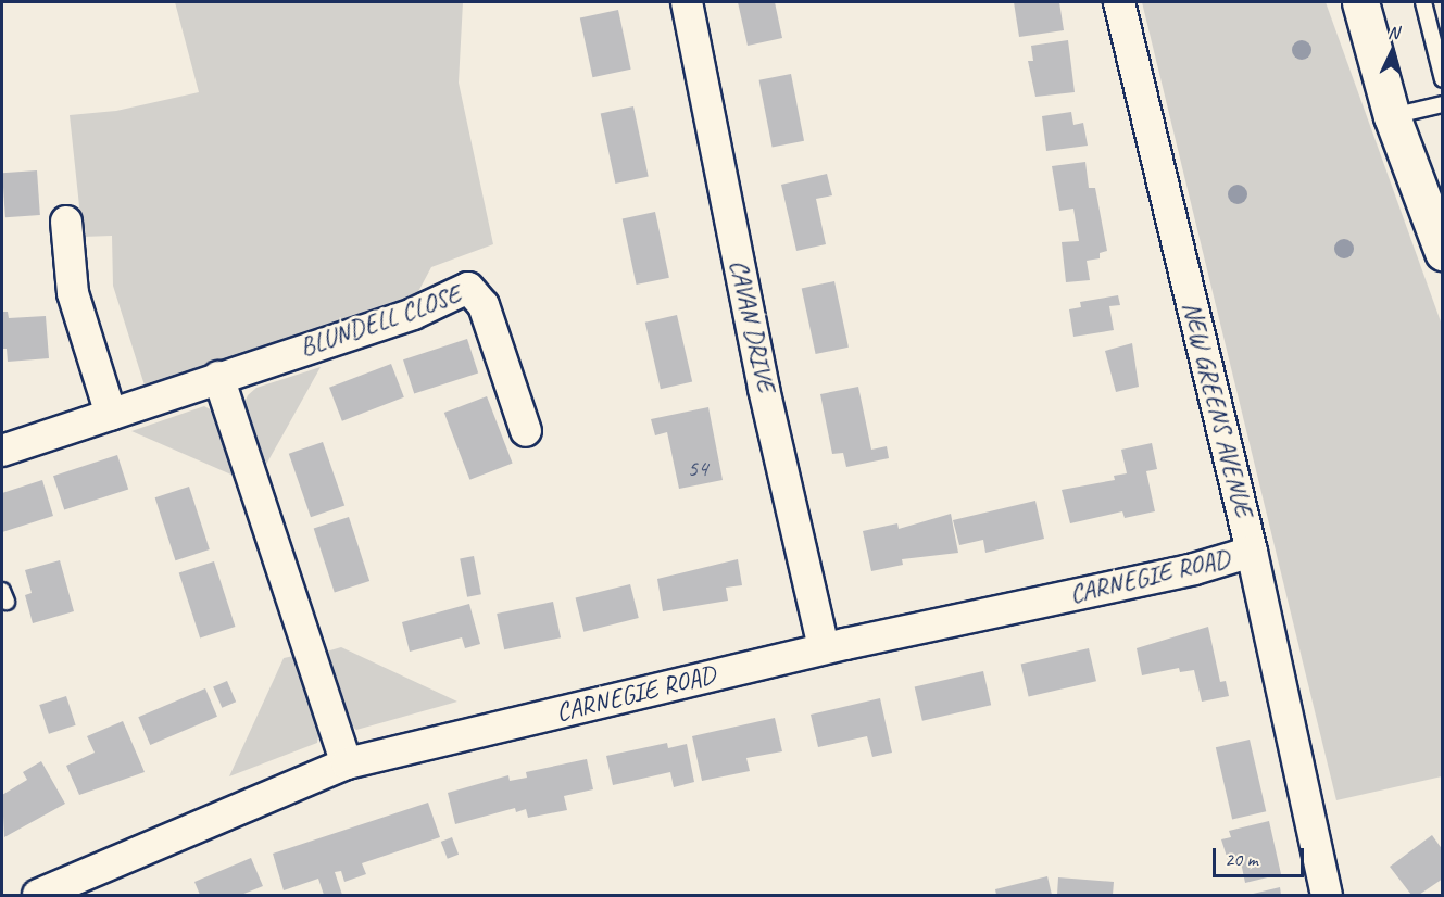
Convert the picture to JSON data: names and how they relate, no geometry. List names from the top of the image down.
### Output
{
  "streets": {
    "street": [
      "BLUNDELL CLOSE",
      "CAVAN DRIVE",
      "NEW GREENS AVENUE",
      "CARNEGIE ROAD"
    ]
  },
  "crossings": [
    ["CAVAN DRIVE", "CARNEGIE ROAD"],
    ["NEW GREENS AVENUE", "CARNEGIE ROAD"]
  ],
  "house_numbers": ["54"],
  "scale_bar": "20 m",
  "north": "top"
}
